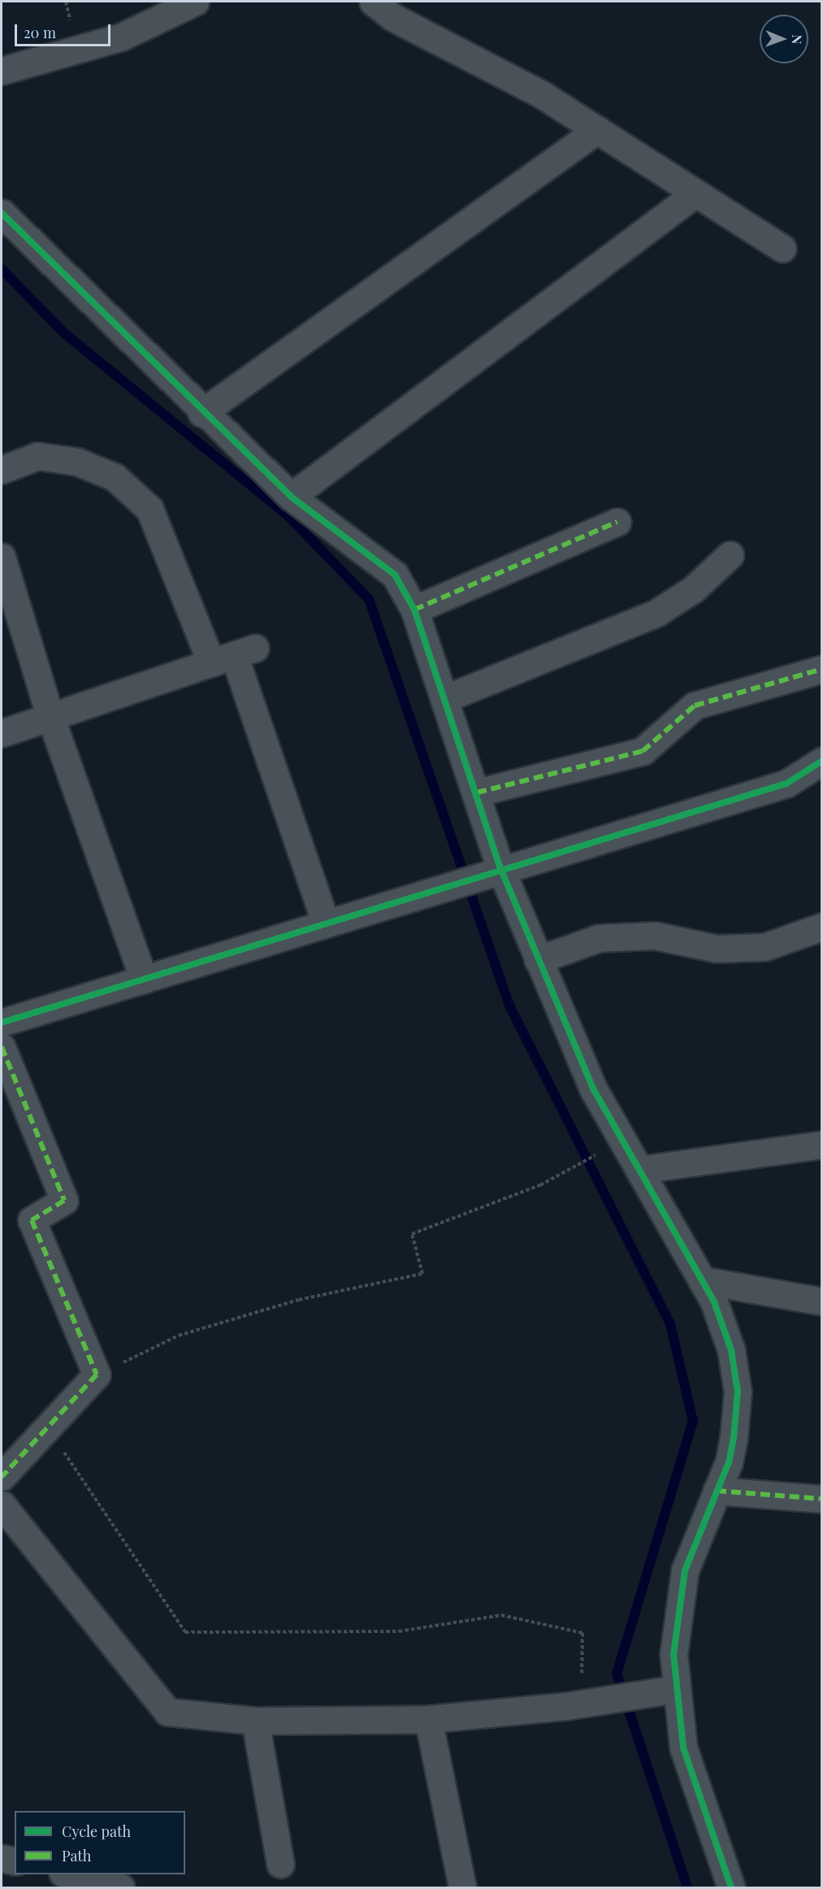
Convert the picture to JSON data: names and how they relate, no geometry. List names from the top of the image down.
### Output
{
  "legend": ["Cycle path", "Path"],
  "scale_bar": "20 m",
  "north": "right"
}
